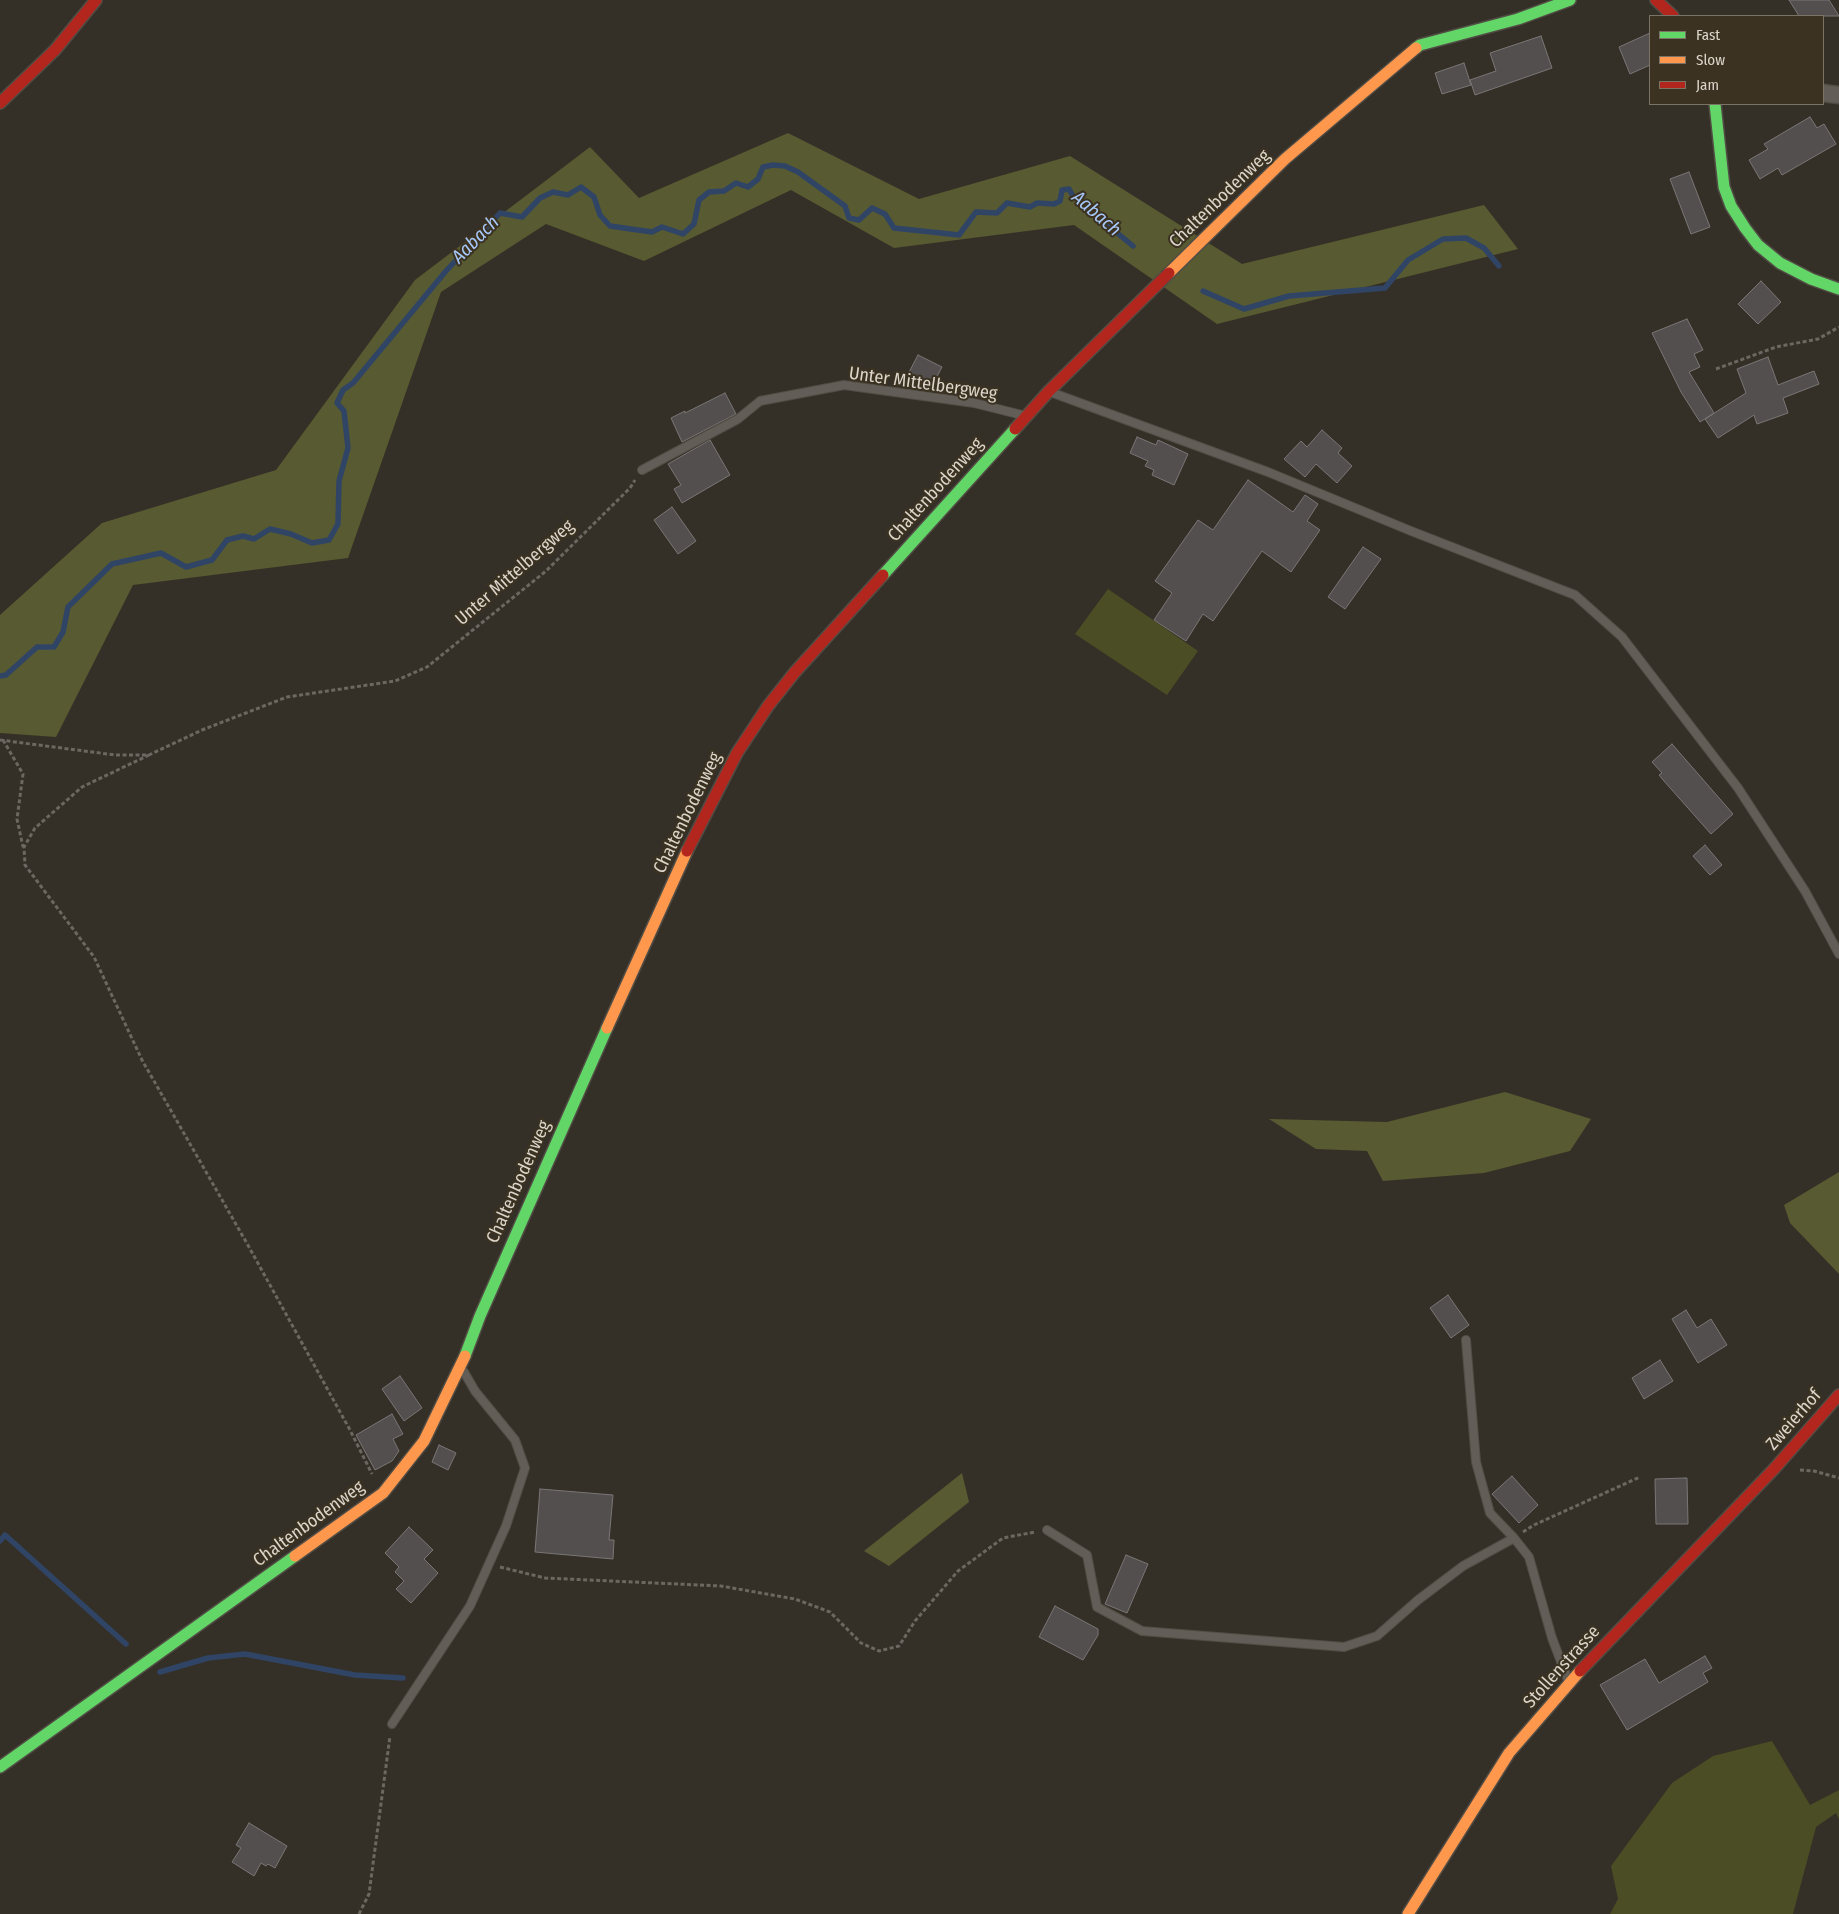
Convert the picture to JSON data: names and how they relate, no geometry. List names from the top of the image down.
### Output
{
  "streets": {
    "street": ["Chaltenbodenweg", "Zweierhof", "Stollenstrasse"],
    "lane": ["Unter Mittelbergweg"]
  },
  "crossings": [
    ["Chaltenbodenweg", "Unter Mittelbergweg"],
    ["Zweierhof", "Stollenstrasse"]
  ],
  "water": ["Aabach"],
  "legend": ["Fast", "Slow", "Jam"]
}
